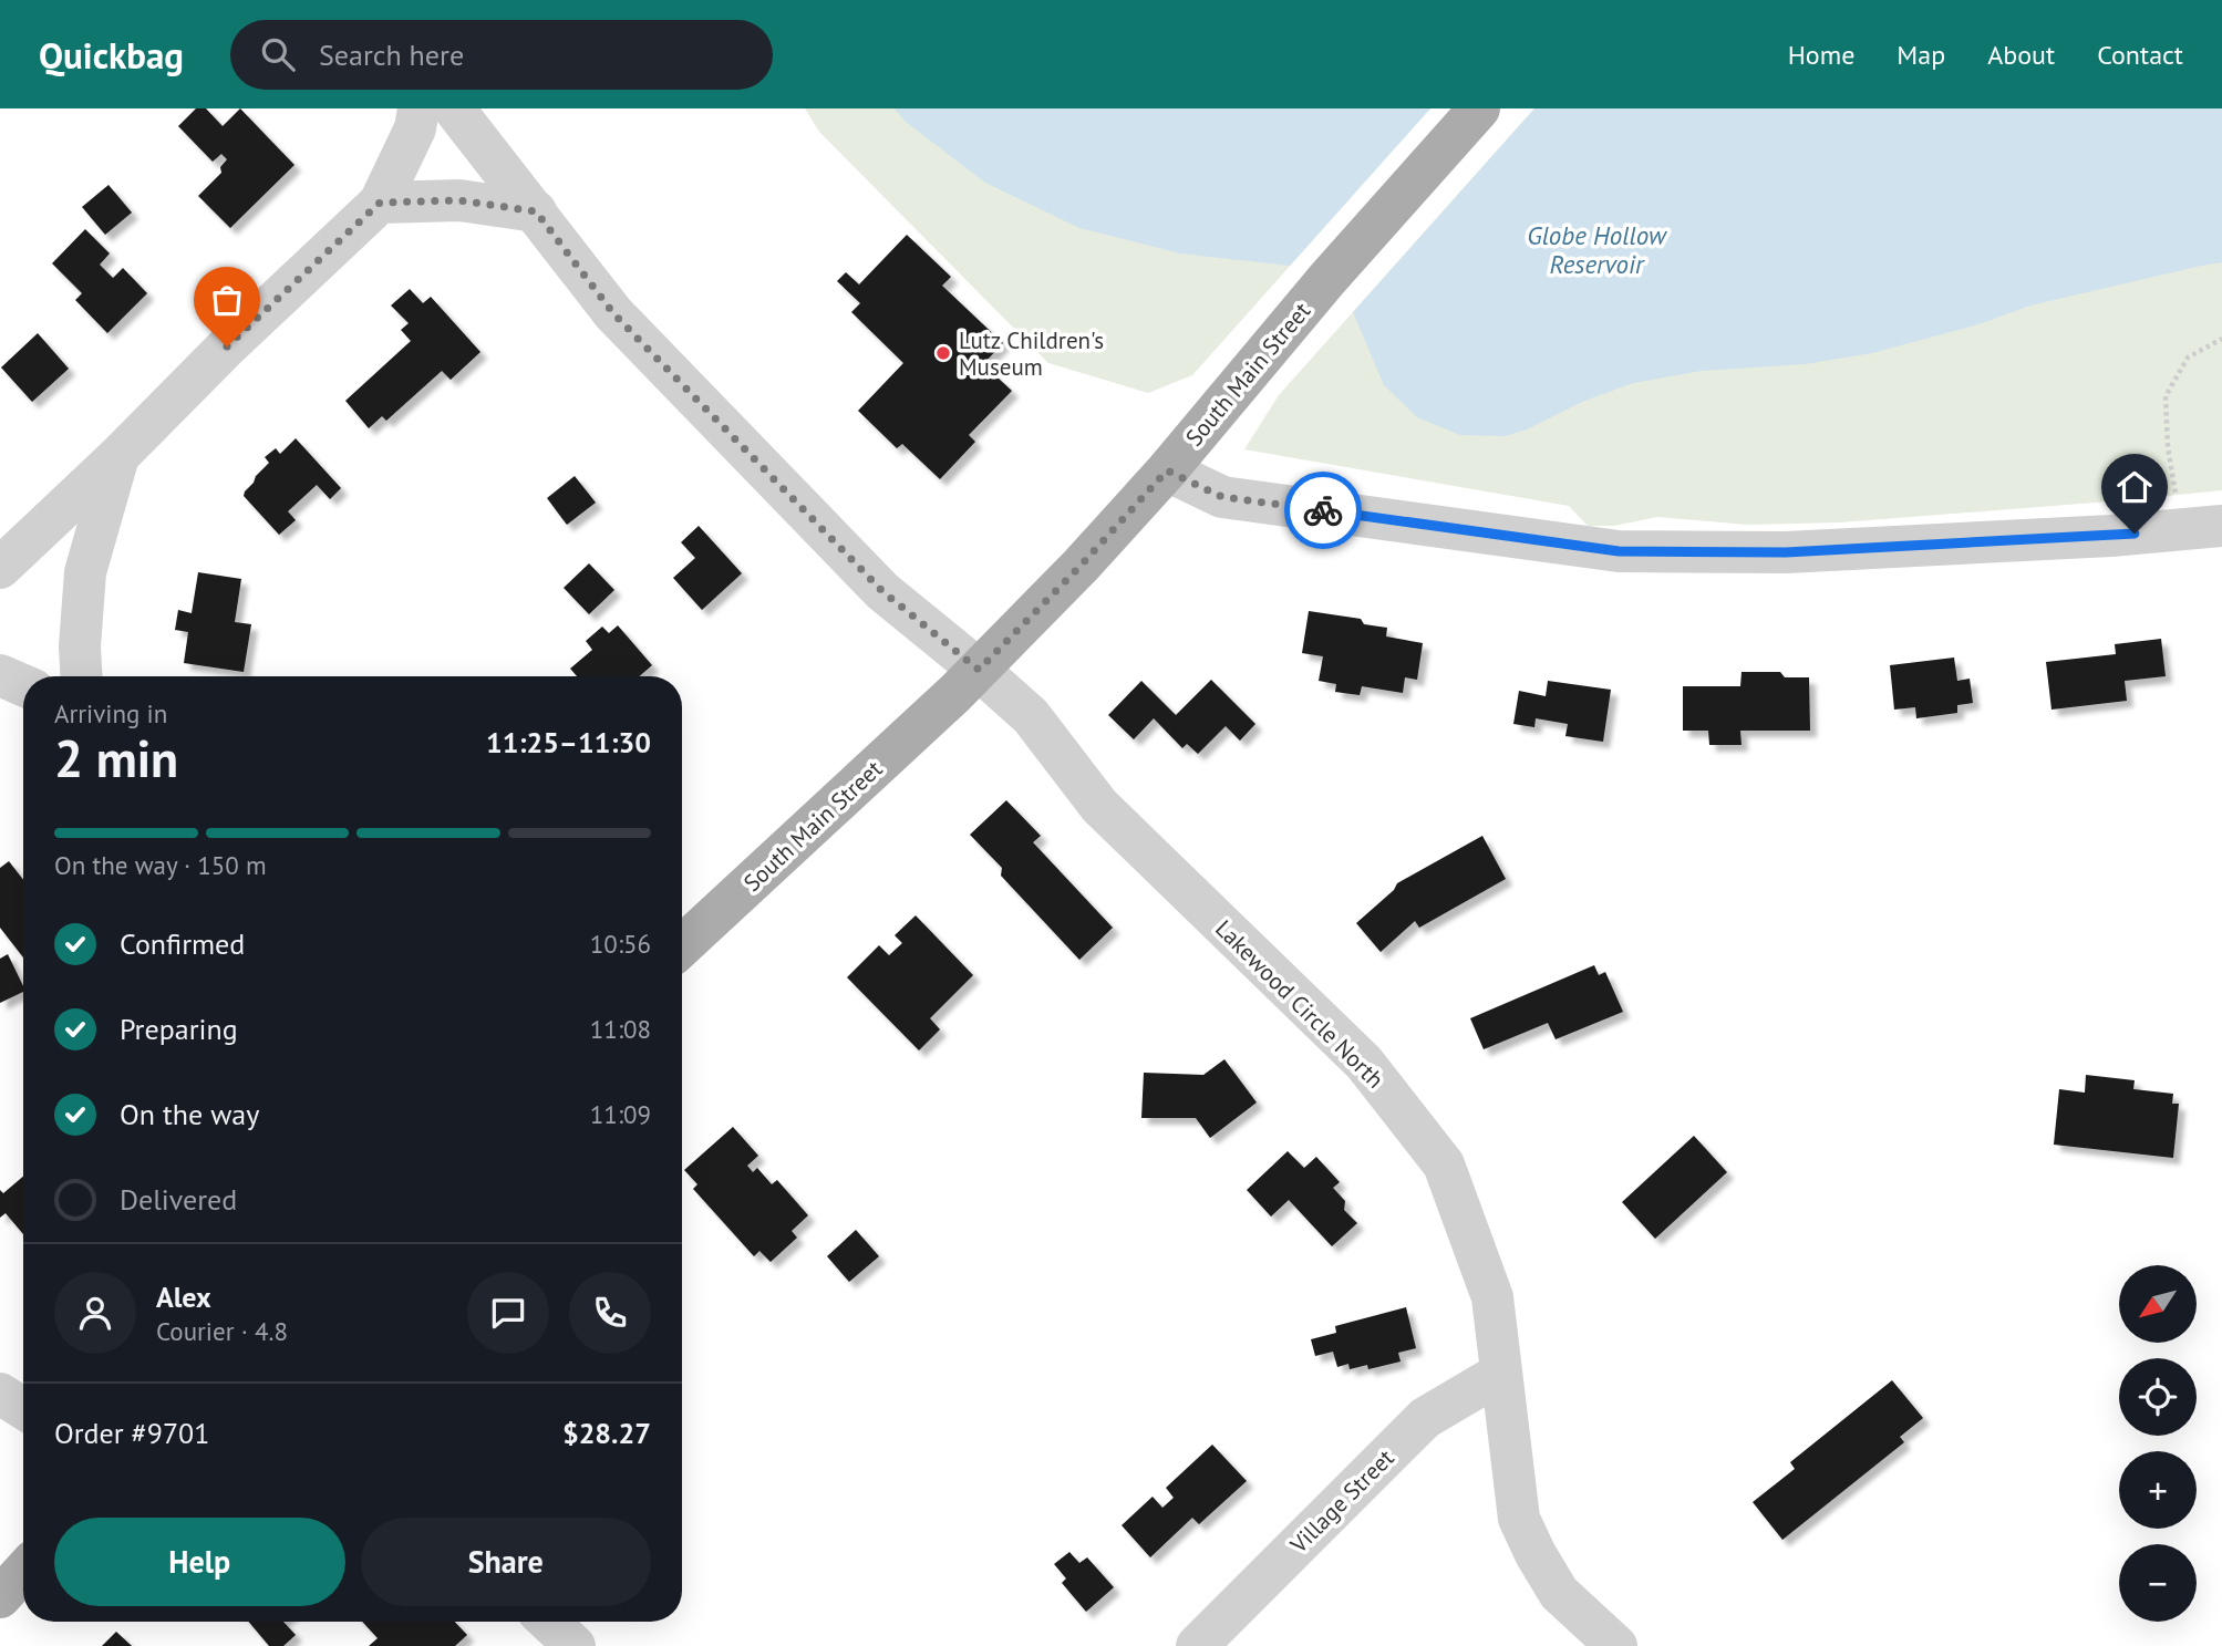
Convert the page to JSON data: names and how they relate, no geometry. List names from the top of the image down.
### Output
{
  "streets": {
    "main road": ["South Main Street"],
    "street": ["Lakewood Circle North", "Village Street"]
  },
  "crossings": [
    ["South Main Street", "Lakewood Circle North"],
    ["Lakewood Circle North", "Village Street"]
  ],
  "water": ["Globe Hollow Reservoir"],
  "places": ["Lutz Children's Museum"],
  "north": "bottom left",
  "page": {
    "header": "Quickbag",
    "search": "Search here",
    "nav": [
      "Home",
      "Map",
      "About",
      "Contact"
    ],
    "heading": ["2 min", "Arriving in", "11:25–11:30"],
    "panel": [
      "Alex",
      "Courier · 4.8",
      "Order #9701",
      "$28.27"
    ],
    "bar": "On the way · 150 m",
    "list": [
      ["Confirmed", "10:56"],
      ["Preparing", "11:08"],
      ["On the way", "11:09"],
      "Delivered"
    ],
    "map_buttons": ["+", "−"],
    "buttons": ["Help", "Share"]
  }
}
